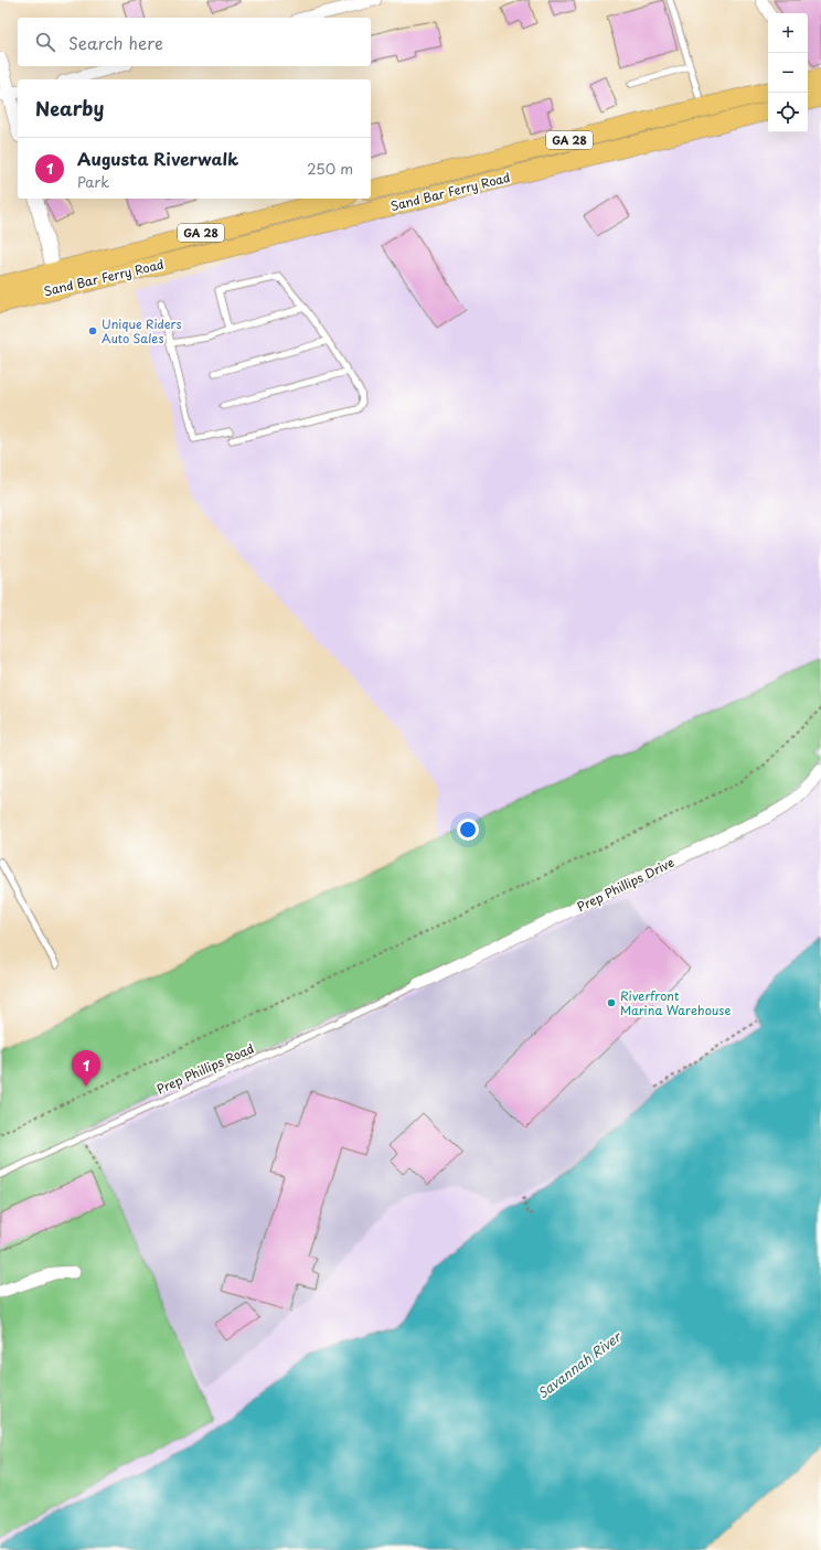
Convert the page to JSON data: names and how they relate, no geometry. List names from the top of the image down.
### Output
{
  "streets": {
    "main road": ["GA 28", "Sand Bar Ferry Road"],
    "street": ["Prep Phillips Drive"],
    "lane": ["Prep Phillips Road"]
  },
  "crossings": [
    ["Prep Phillips Drive", "Prep Phillips Road"]
  ],
  "water": ["Savannah River"],
  "places": ["Unique Riders Auto Sales", "Riverfront Marina Warehouse"],
  "page": {
    "map_buttons": ["+", "−"],
    "search": "Search here",
    "heading": "Nearby",
    "list": [
      {
        "mark": "1",
        "name": "Augusta Riverwalk",
        "note": "Park",
        "value": "250 m"
      }
    ],
    "pins": "1"
  }
}
